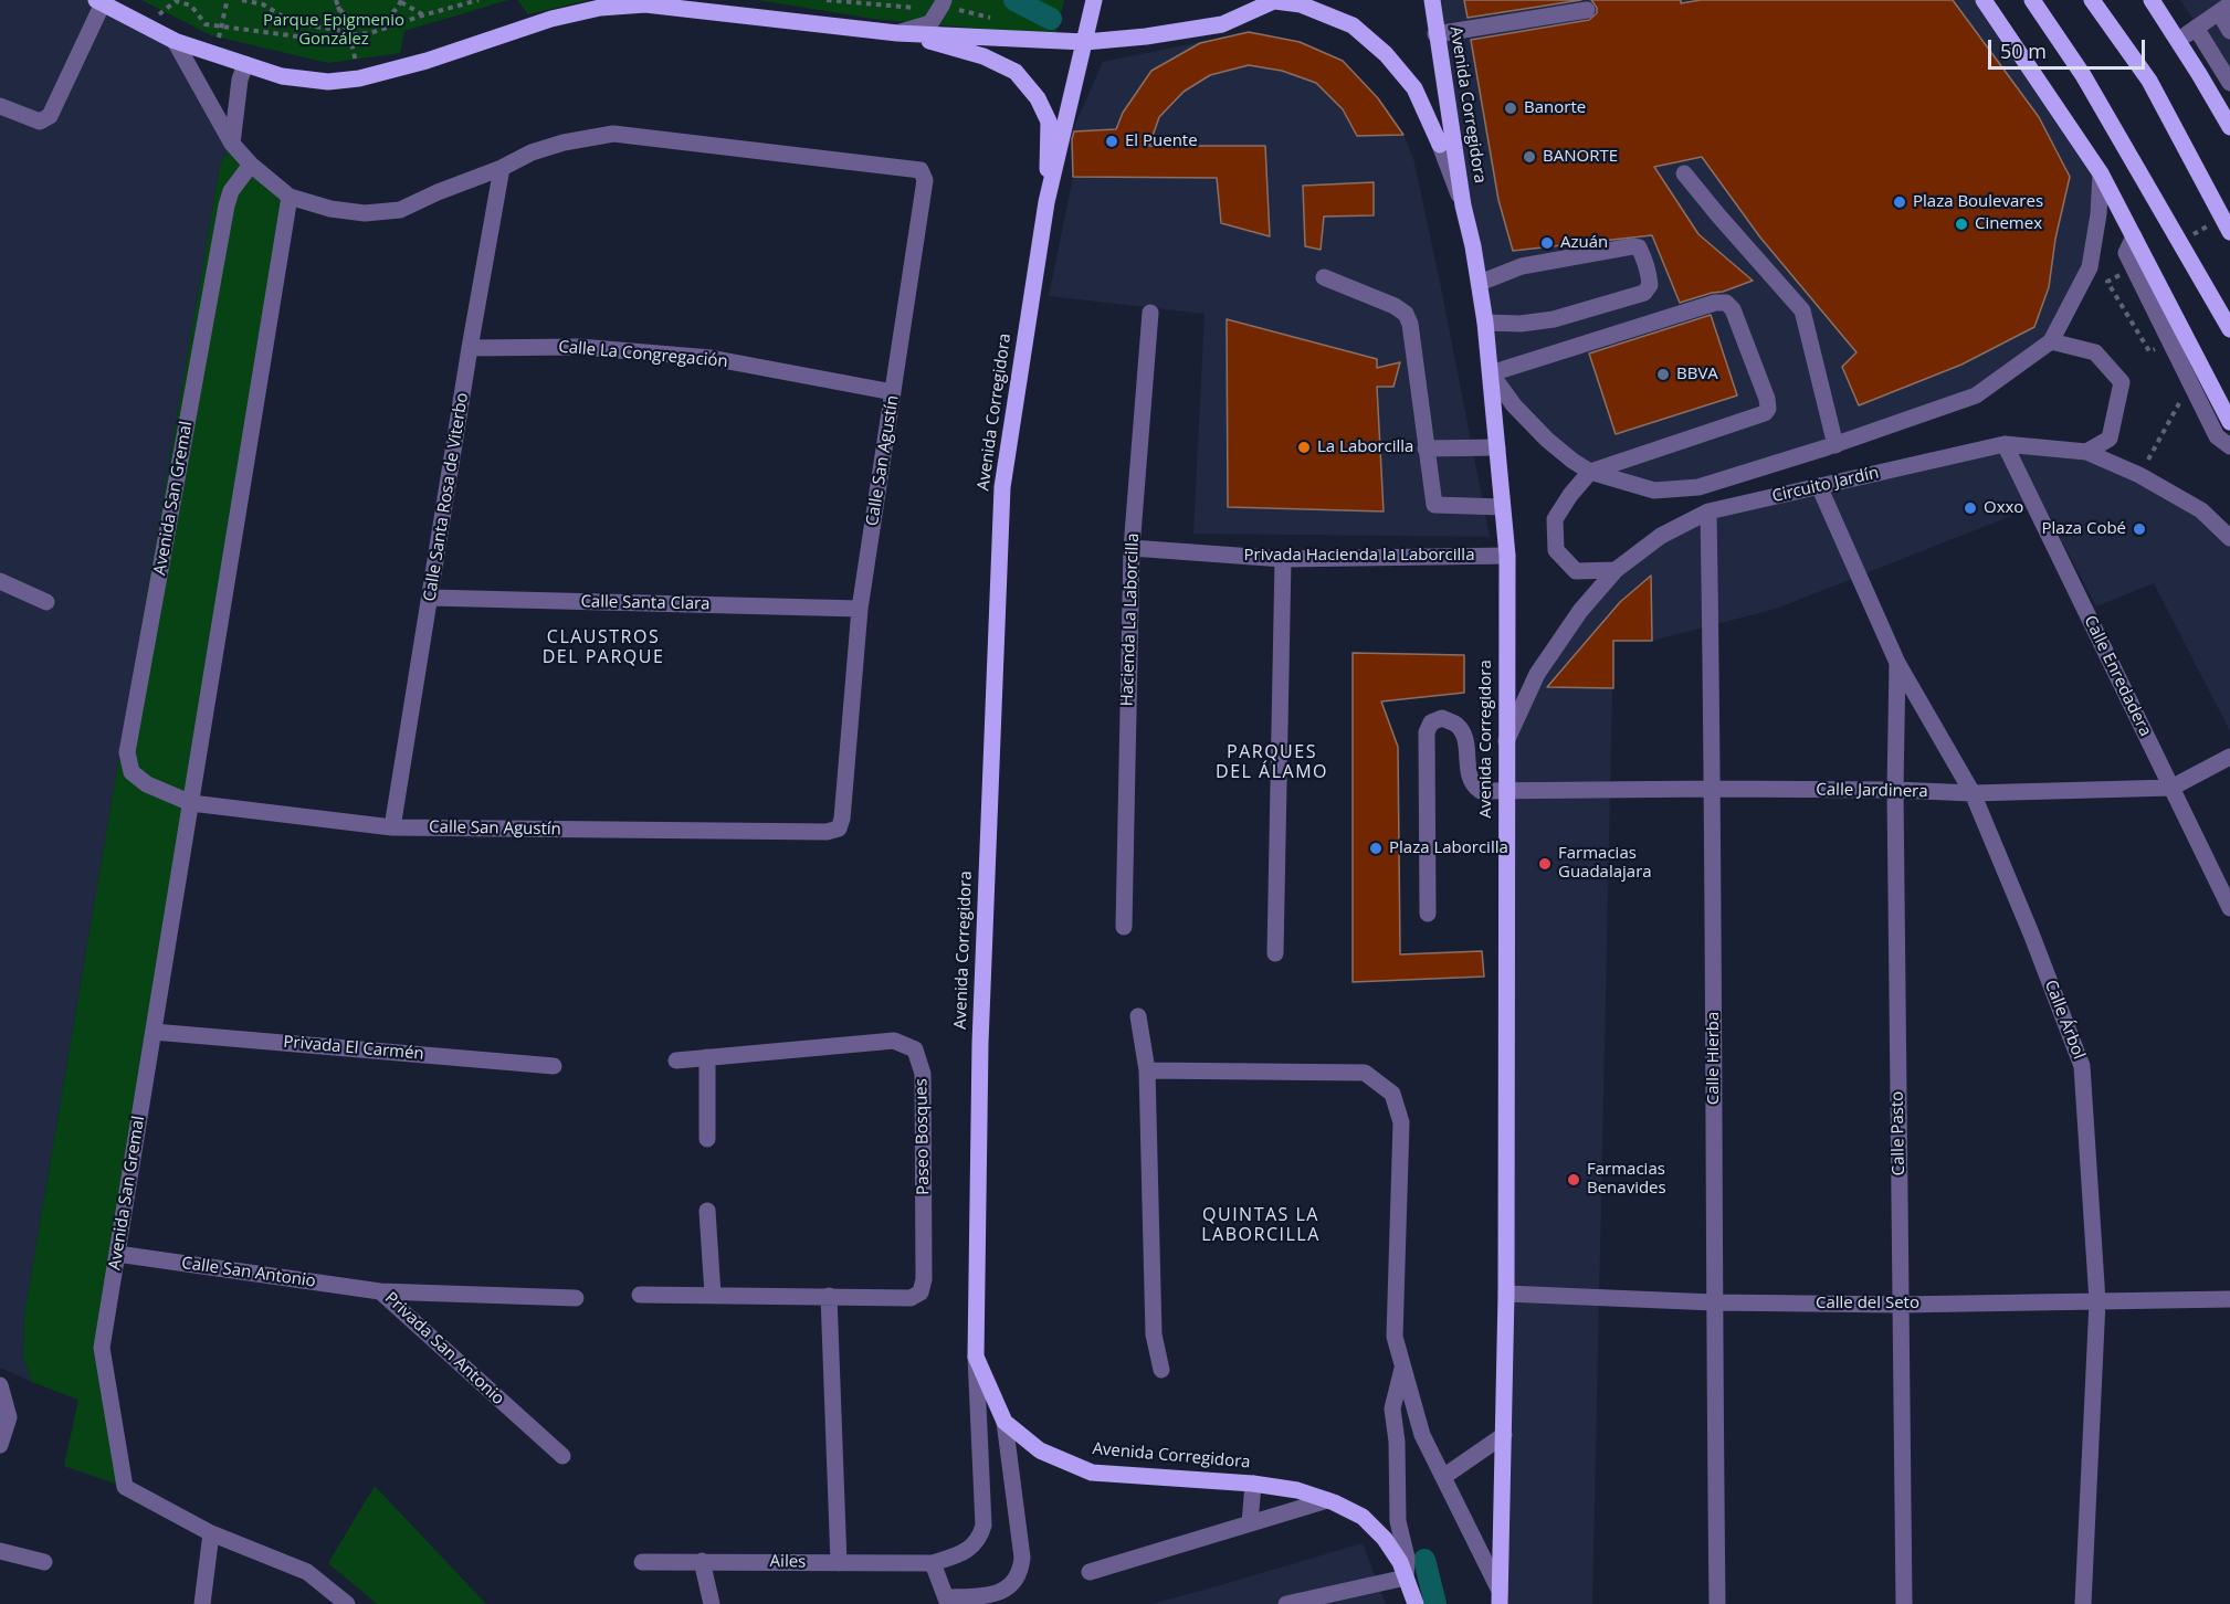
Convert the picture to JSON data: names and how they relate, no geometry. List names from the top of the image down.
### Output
{
  "streets": {
    "main road": ["Avenida Corregidora"],
    "street": [
      "Calle La Congregación",
      "Calle San Agustín",
      "Circuito Jardín",
      "Calle Santa Rosa de Viterbo",
      "Avenida San Gremal",
      "Privada Hacienda la Laborcilla",
      "Calle Santa Clara",
      "Hacienda La Laborcilla",
      "Calle Enredadera",
      "Calle Jardinera",
      "Calle Árbol",
      "Privada El Carmén",
      "Calle Hierba",
      "Calle Pasto",
      "Paseo Bosques",
      "Calle San Antonio",
      "Calle del Seto",
      "Privada San Antonio",
      "Ailes"
    ]
  },
  "crossings": [
    ["Avenida Corregidora", "Circuito Jardín"],
    ["Avenida Corregidora", "Privada Hacienda la Laborcilla"],
    ["Avenida Corregidora", "Calle Jardinera"],
    ["Avenida Corregidora", "Calle del Seto"],
    ["Avenida Corregidora", "Ailes"],
    ["Calle La Congregación", "Calle San Agustín"],
    ["Calle La Congregación", "Calle Santa Rosa de Viterbo"],
    ["Calle San Agustín", "Calle Santa Rosa de Viterbo"],
    ["Calle San Agustín", "Avenida San Gremal"],
    ["Calle San Agustín", "Calle Santa Clara"],
    ["Circuito Jardín", "Calle Enredadera"],
    ["Circuito Jardín", "Calle Árbol"],
    ["Circuito Jardín", "Calle Hierba"],
    ["Calle Santa Rosa de Viterbo", "Calle Santa Clara"],
    ["Avenida San Gremal", "Privada El Carmén"],
    ["Avenida San Gremal", "Calle San Antonio"],
    ["Privada Hacienda la Laborcilla", "Hacienda La Laborcilla"],
    ["Calle Enredadera", "Calle Jardinera"],
    ["Calle Jardinera", "Calle Árbol"],
    ["Calle Jardinera", "Calle Hierba"],
    ["Calle Jardinera", "Calle Pasto"],
    ["Calle Árbol", "Calle Pasto"],
    ["Calle Árbol", "Calle del Seto"],
    ["Calle Hierba", "Calle del Seto"],
    ["Calle Pasto", "Calle del Seto"],
    ["Calle San Antonio", "Privada San Antonio"]
  ],
  "districts": ["CLAUSTROS DEL PARQUE", "PARQUES DEL ÁLAMO", "QUINTAS LA LABORCILLA"],
  "parks": ["Parque Epigmenio González"],
  "places": [
    "Banorte",
    "El Puente",
    "BANORTE",
    "Plaza Boulevares",
    "Cinemex",
    "Azuán",
    "BBVA",
    "La Laborcilla",
    "Oxxo",
    "Plaza Cobé",
    "Plaza Laborcilla",
    "Farmacias Guadalajara",
    "Farmacias Benavides"
  ],
  "scale_bar": "50 m"
}
